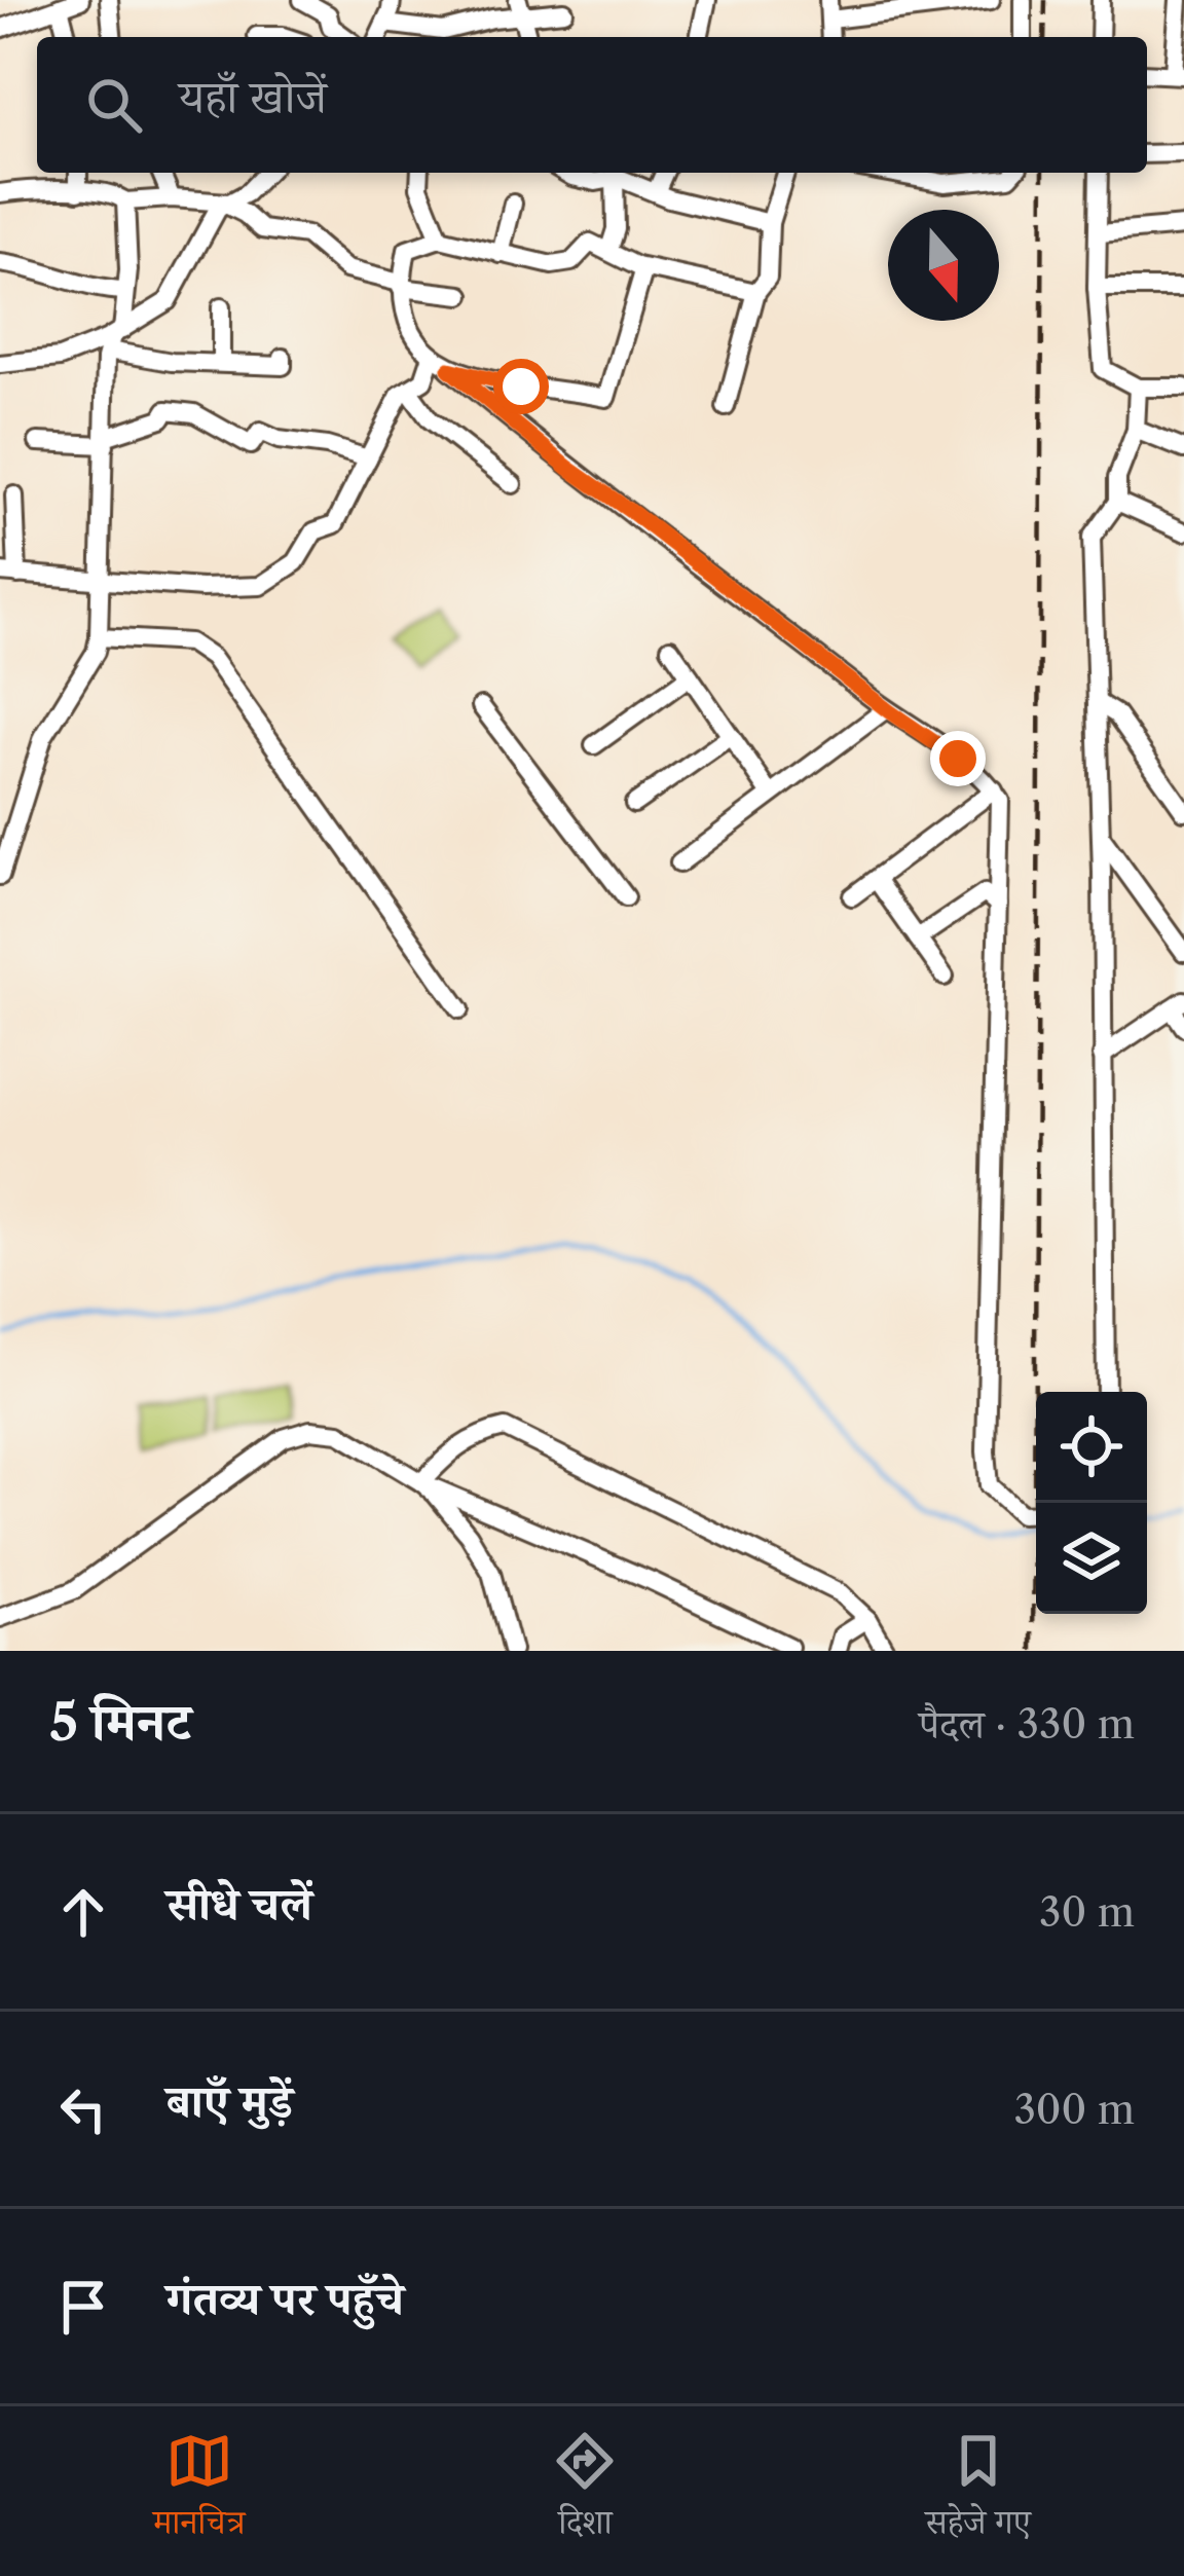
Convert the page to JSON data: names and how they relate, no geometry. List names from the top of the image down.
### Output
{
  "north": "bottom",
  "page": {
    "search": "यहाँ खोजें",
    "heading": ["5 मिनट", "पैदल · 330 m"],
    "list": [
      ["सीधे चलें", "30 m"],
      ["बाएँ मुड़ें", "300 m"],
      "गंतव्य पर पहुँचे"
    ],
    "nav": ["मानचित्र", "दिशा", "सहेजे गए"]
  }
}
